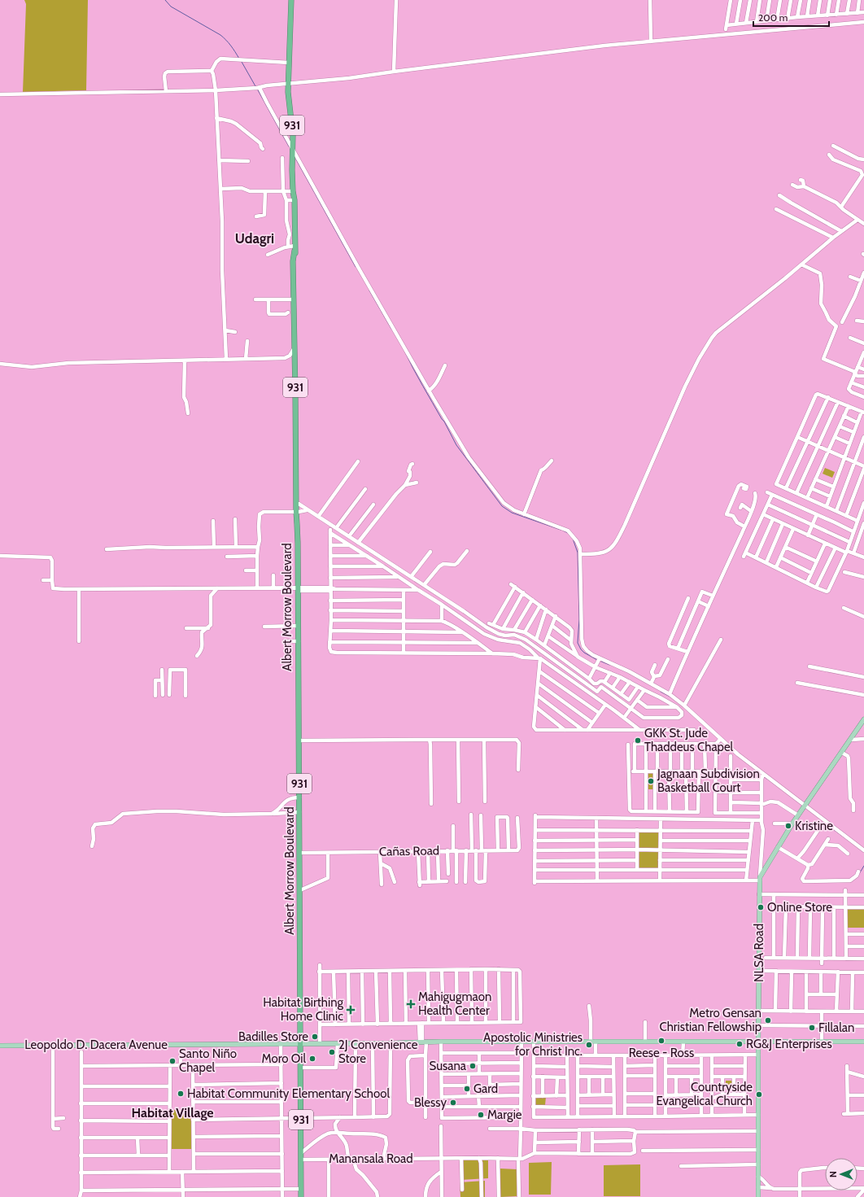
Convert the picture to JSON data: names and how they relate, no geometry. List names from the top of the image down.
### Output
{
  "streets": {
    "highway": ["931", "Albert Morrow Boulevard"],
    "main road": ["NLSA Road", "Leopoldo D. Dacera Avenue"],
    "street": ["Cañas Road", "Manansala Road"]
  },
  "crossings": [
    ["Albert Morrow Boulevard", "Cañas Road"],
    ["Albert Morrow Boulevard", "Leopoldo D. Dacera Avenue"],
    ["Albert Morrow Boulevard", "Manansala Road"],
    ["NLSA Road", "Leopoldo D. Dacera Avenue"]
  ],
  "districts": ["Udagri", "Habitat Village"],
  "places": {
    "other": [
      "GKK St. Jude Thaddeus Chapel",
      "Jagnaan Subdivision Basketball Court",
      "Kristine",
      "Online Store",
      "Metro Gensan Christian Fellowship",
      "Fillalan",
      "Badilles Store",
      "Reese - Ross",
      "RG&J Enterprises",
      "Apostolic Ministries for Christ Inc.",
      "2J Convenience Store",
      "Moro Oil",
      "Santo Niño Chapel",
      "Susana",
      "Gard",
      "Habitat Community Elementary School",
      "Countryside Evangelical Church",
      "Blessy",
      "Margie"
    ],
    "health": ["Mahigugmaon Health Center", "Habitat Birthing Home Clinic"]
  },
  "scale_bar": "200 m",
  "north": "left"
}
